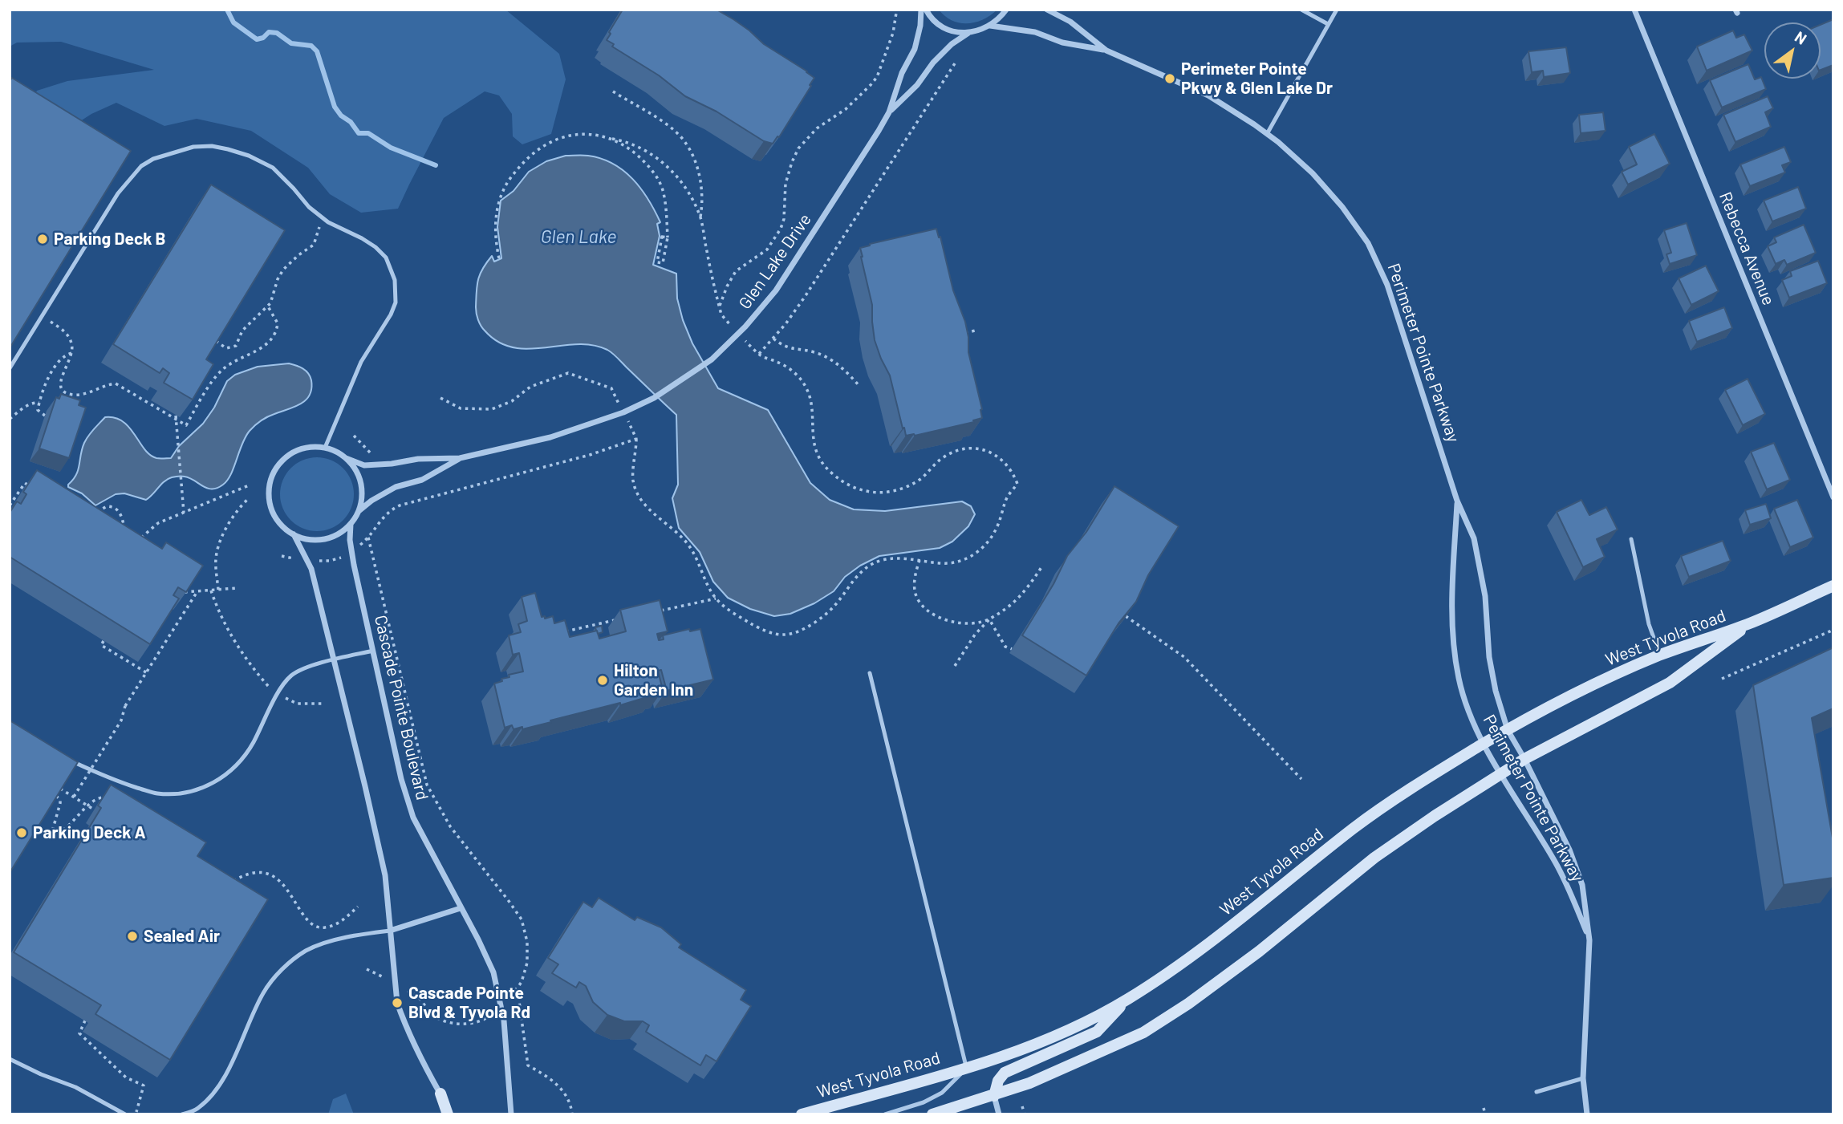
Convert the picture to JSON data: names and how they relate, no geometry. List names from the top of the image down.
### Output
{
  "streets": {
    "main road": ["West Tyvola Road"],
    "street": [
      "Rebecca Avenue",
      "Glen Lake Drive",
      "Perimeter Pointe Parkway",
      "Cascade Pointe Boulevard"
    ]
  },
  "crossings": [
    ["Glen Lake Drive", "Cascade Pointe Boulevard"],
    ["Perimeter Pointe Parkway", "West Tyvola Road"]
  ],
  "water": ["Glen Lake"],
  "places": [
    "Perimeter Pointe Pkwy & Glen Lake Dr",
    "Parking Deck B",
    "Hilton Garden Inn",
    "Parking Deck A",
    "Sealed Air",
    "Cascade Pointe Blvd & Tyvola Rd"
  ],
  "north": "top right"
}
